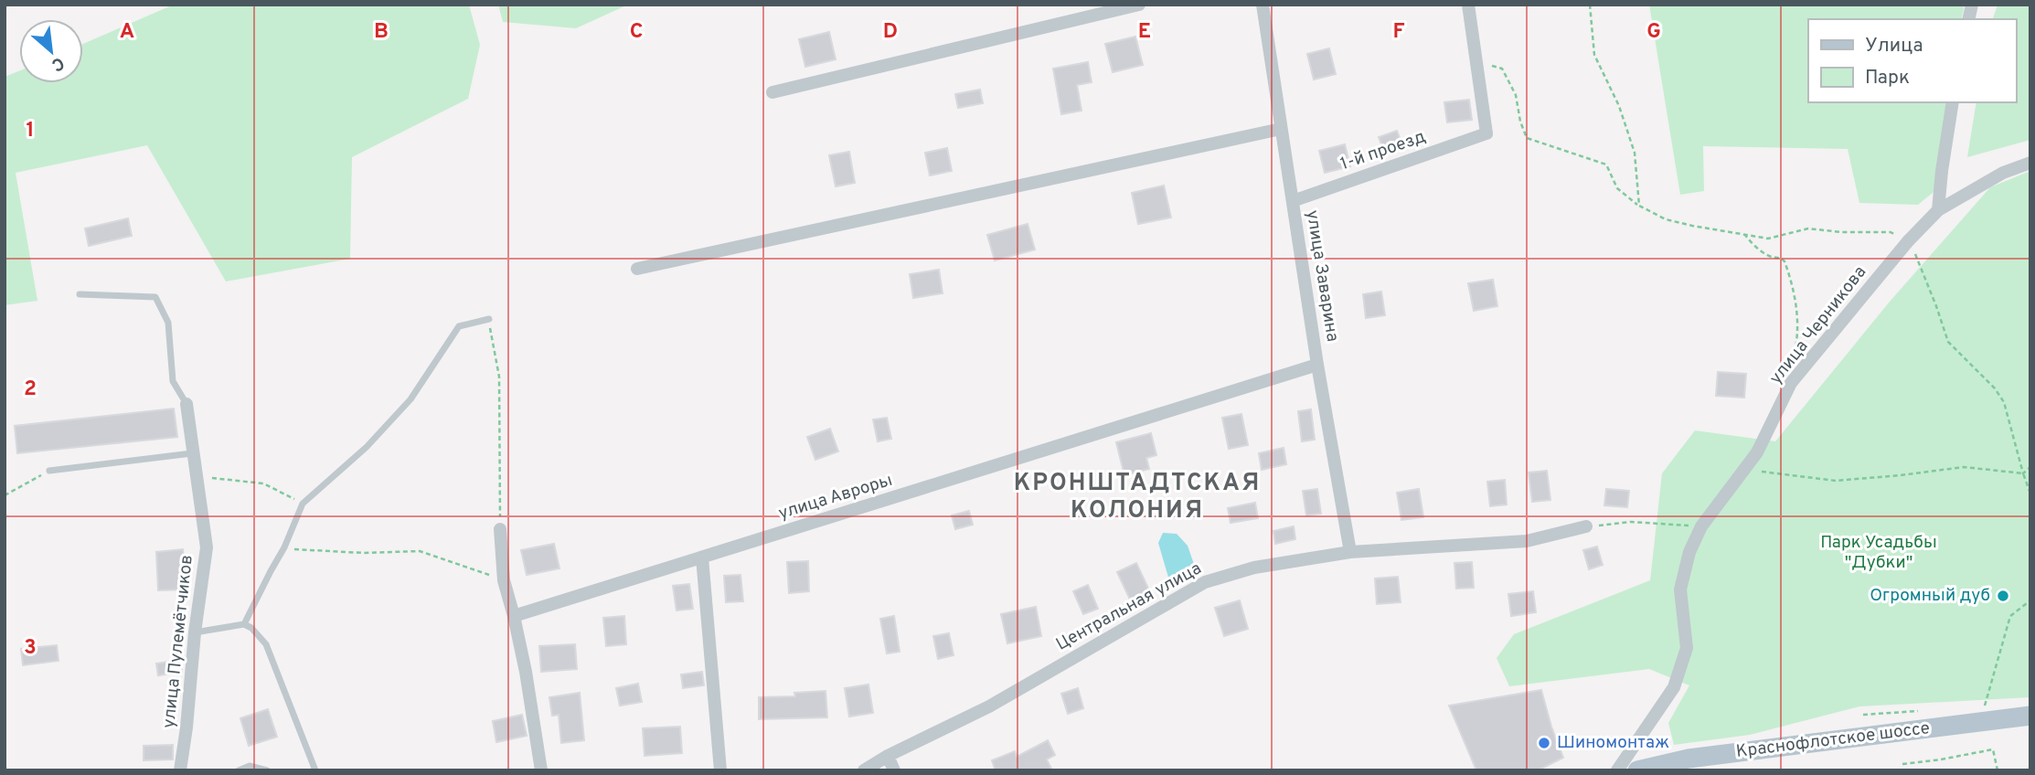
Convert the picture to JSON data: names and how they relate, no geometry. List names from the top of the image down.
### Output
{
  "streets": {
    "main road": ["Краснофлотское шоссе"],
    "street": [
      "1-й проезд",
      "улица Заварина",
      "улица Черникова",
      "улица Авроры",
      "Центральная улица",
      "улица Пулемётчиков"
    ]
  },
  "crossings": [
    ["1-й проезд", "улица Заварина"],
    ["улица Заварина", "улица Авроры"],
    ["улица Заварина", "Центральная улица"]
  ],
  "districts": ["КРОНШТАДТСКАЯ КОЛОНИЯ"],
  "parks": ["Парк Усадьбы \"Дубки\""],
  "places": ["Огромный дуб", "Шиномонтаж"],
  "legend": ["Улица", "Парк"],
  "north": "bottom right",
  "grid": {
    "columns": [
      "A",
      "B",
      "C",
      "D",
      "E",
      "F",
      "G"
    ],
    "rows": ["1", "2", "3"]
  }
}
